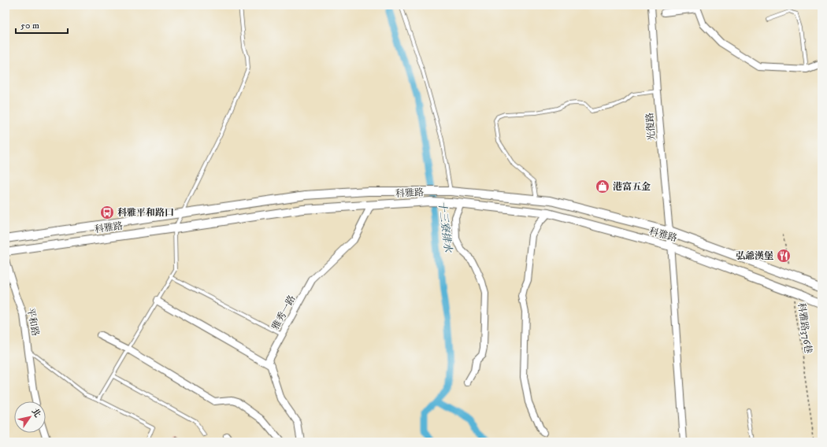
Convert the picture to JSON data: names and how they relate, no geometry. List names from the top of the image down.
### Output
{
  "streets": {
    "street": [
      "光復路",
      "科雅路",
      "雅秀一路",
      "平和路"
    ],
    "path": ["科雅路376巷"]
  },
  "crossings": [
    ["光復路", "科雅路"],
    ["科雅路", "雅秀一路"],
    ["科雅路", "科雅路376巷"]
  ],
  "water": ["十三寮排水"],
  "places": {
    "shop": ["港富五金"],
    "bus stop": ["科雅平和路口"],
    "restaurant": ["弘爺漢堡"]
  },
  "scale_bar": "50 m",
  "north": "top right"
}
